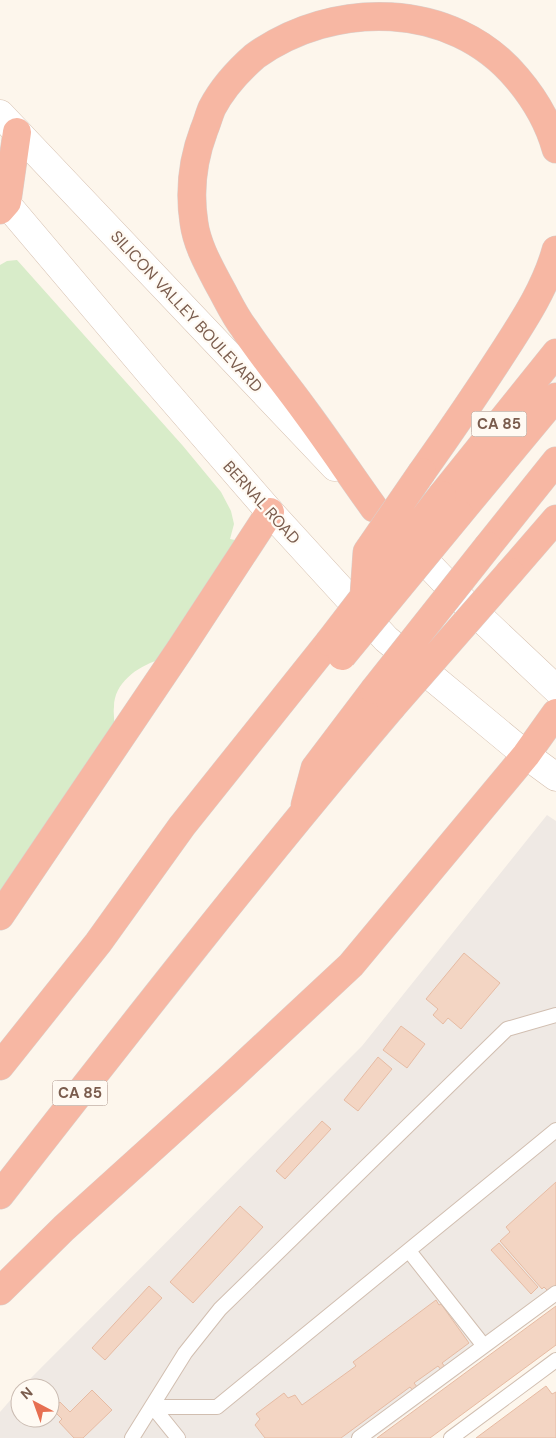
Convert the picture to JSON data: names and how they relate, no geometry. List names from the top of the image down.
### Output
{
  "streets": {
    "highway": ["CA 85"],
    "main road": ["SILICON VALLEY BOULEVARD", "BERNAL ROAD"]
  },
  "north": "top left"
}
